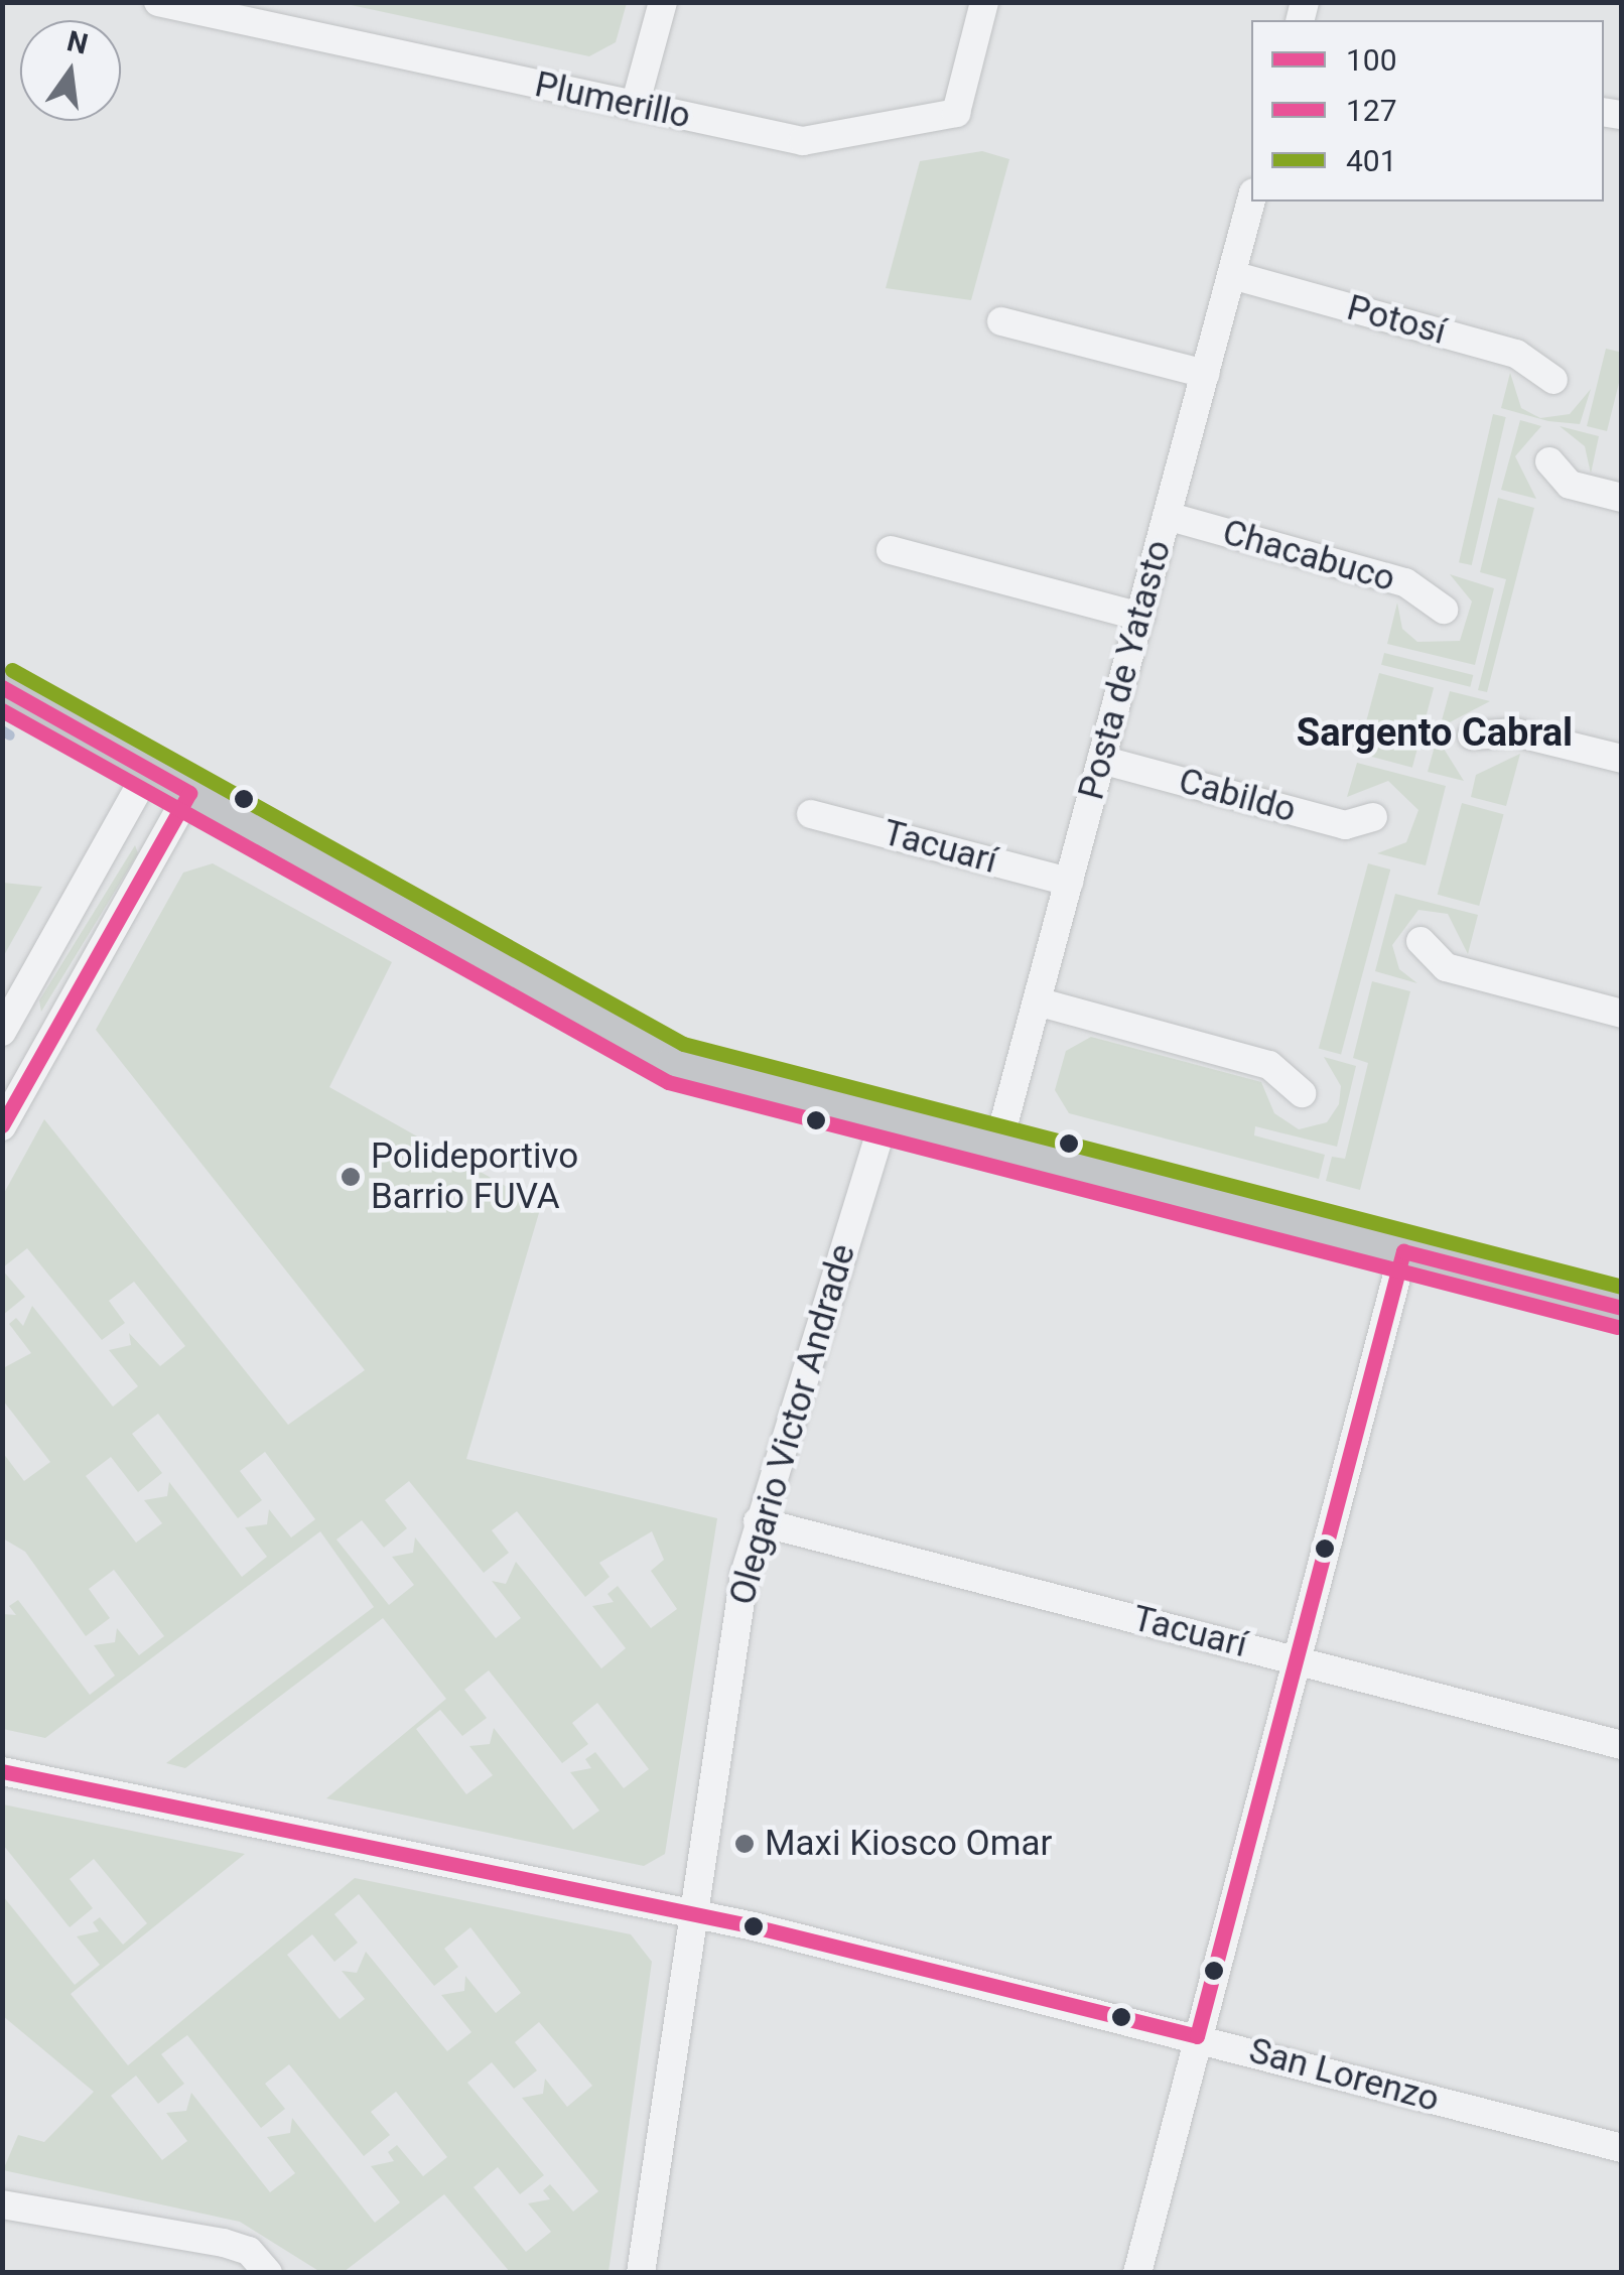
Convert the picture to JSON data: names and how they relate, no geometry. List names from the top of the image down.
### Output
{
  "streets": {
    "street": [
      "Plumerillo",
      "Potosí",
      "Chacabuco",
      "Posta de Yatasto",
      "Cabildo",
      "Tacuarí",
      "Olegario Victor Andrade",
      "San Lorenzo"
    ]
  },
  "crossings": [
    ["Potosí", "Posta de Yatasto"],
    ["Chacabuco", "Posta de Yatasto"],
    ["Posta de Yatasto", "Cabildo"],
    ["Posta de Yatasto", "Tacuarí"],
    ["Tacuarí", "Olegario Victor Andrade"],
    ["Olegario Victor Andrade", "San Lorenzo"]
  ],
  "districts": ["Sargento Cabral"],
  "places": ["Polideportivo Barrio FUVA", "Maxi Kiosco Omar"],
  "lines": ["transit line 401", "transit line 100", "transit line 127"],
  "legend": ["100", "127", "401"],
  "north": "top"
}
